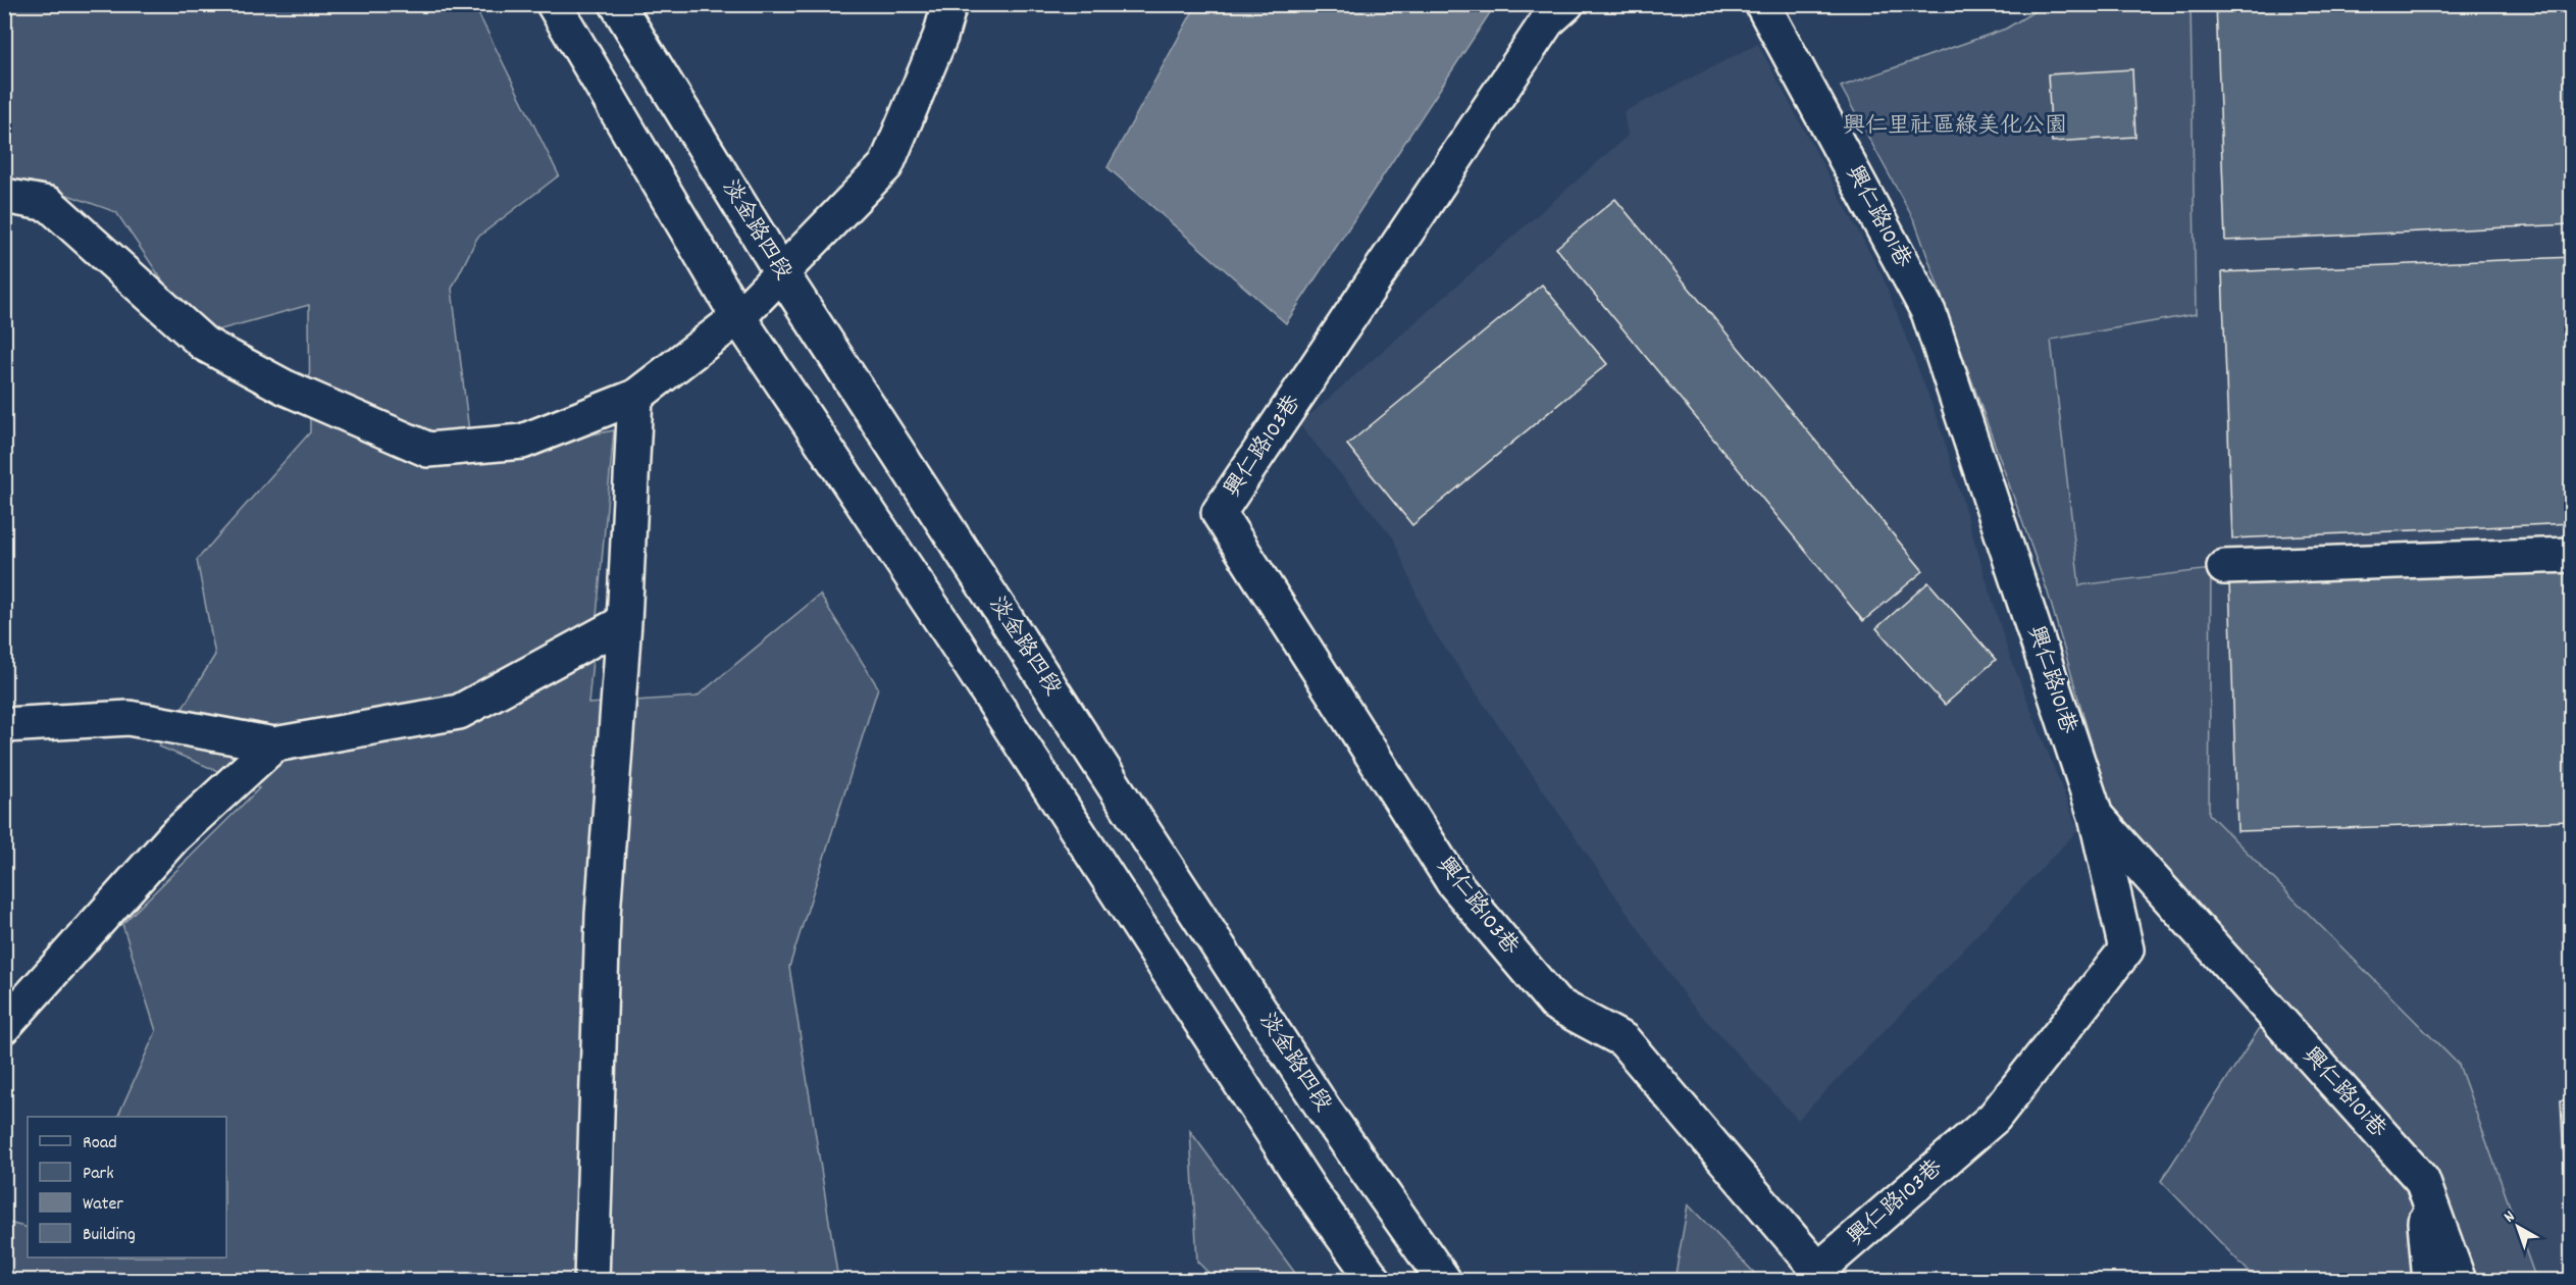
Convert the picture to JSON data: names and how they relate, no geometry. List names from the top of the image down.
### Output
{
  "streets": {
    "street": ["興仁路101巷", "淡金路四段", "興仁路103巷"]
  },
  "crossings": [
    ["興仁路101巷", "興仁路103巷"]
  ],
  "parks": ["興仁里社區綠美化公園"],
  "legend": [
    "Road",
    "Park",
    "Water",
    "Building"
  ],
  "north": "top left"
}
